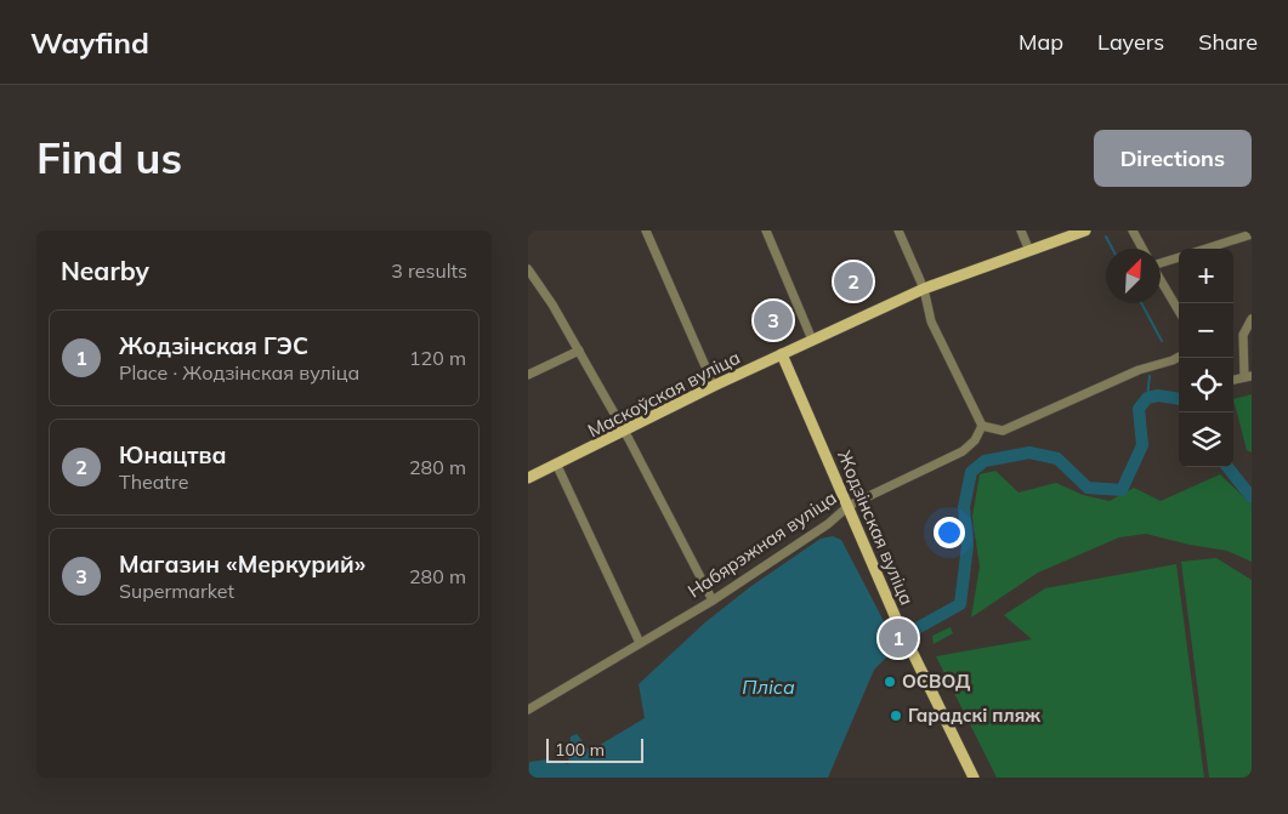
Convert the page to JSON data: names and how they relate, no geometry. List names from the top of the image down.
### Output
{
  "streets": {
    "main road": ["Маскоўская вуліца", "Жодзінская вуліца"],
    "street": ["Набярэжная вуліца"]
  },
  "crossings": [
    ["Маскоўская вуліца", "Жодзінская вуліца"],
    ["Жодзінская вуліца", "Набярэжная вуліца"]
  ],
  "water": ["Пліса"],
  "places": ["ОСВОД", "Гарадскі пляж"],
  "scale_bar": "100 m",
  "north": "top right",
  "page": {
    "header": "Wayfind",
    "nav": ["Map", "Layers", "Share"],
    "buttons": "Directions",
    "title": "Find us",
    "heading": ["Nearby", "3 results"],
    "map_buttons": ["+", "−"],
    "pins": ["2", "3", "1"],
    "list": [
      {
        "mark": "1",
        "name": "Жодзінская ГЭС",
        "note": "Place · Жодзінская вуліца",
        "value": "120 m"
      },
      {
        "mark": "2",
        "name": "Юнацтва",
        "note": "Theatre",
        "value": "280 m"
      },
      {
        "mark": "3",
        "name": "Магазин «Меркурий»",
        "note": "Supermarket",
        "value": "280 m"
      }
    ],
    "scale": "100 m"
  }
}
